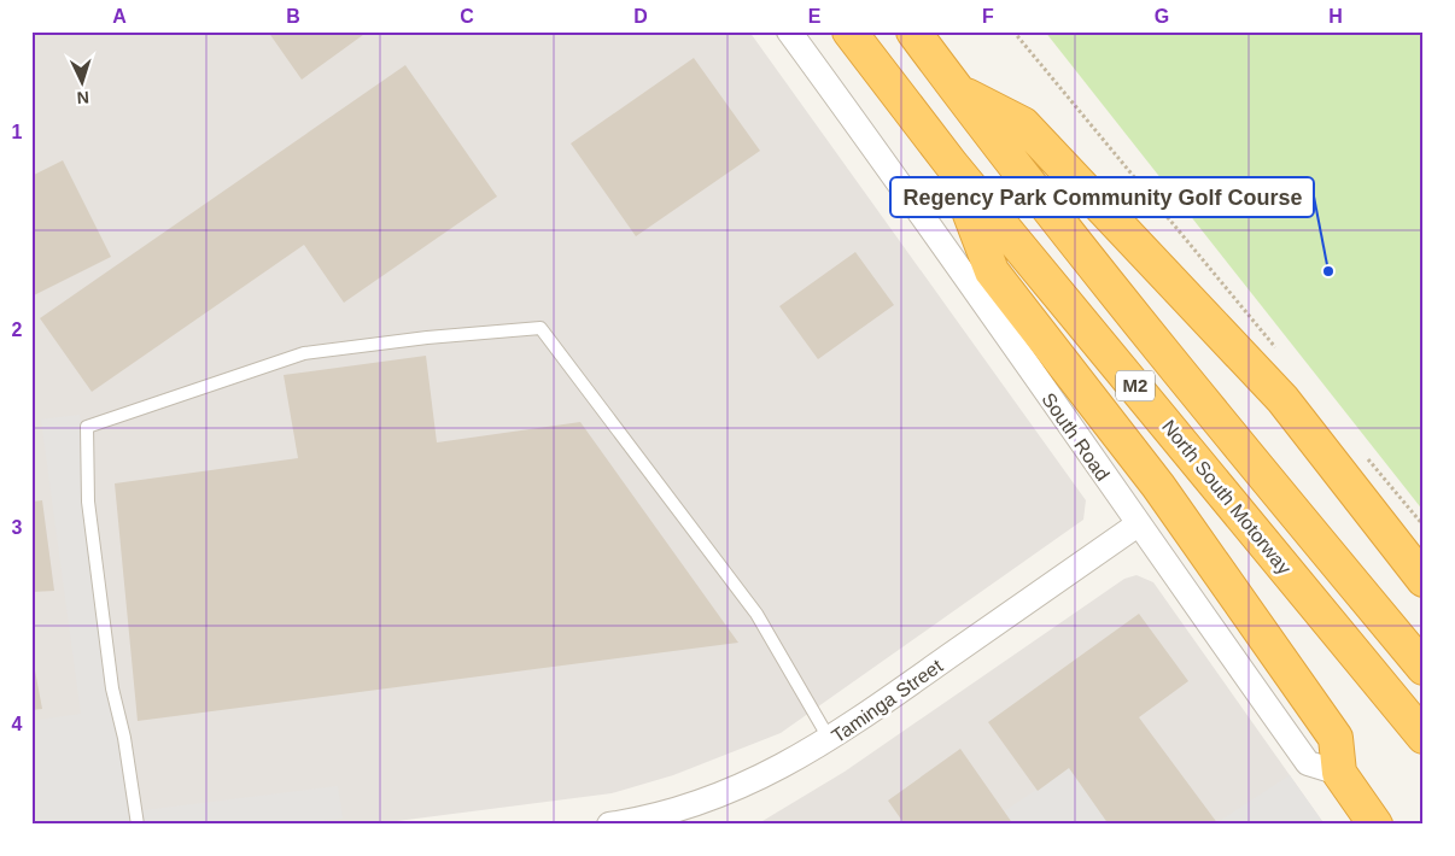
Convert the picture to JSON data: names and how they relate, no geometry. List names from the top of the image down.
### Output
{
  "streets": {
    "highway": ["M2", "North South Motorway"],
    "street": ["South Road", "Taminga Street"]
  },
  "crossings": [
    ["South Road", "Taminga Street"]
  ],
  "places": ["Regency Park Community Golf Course"],
  "north": "bottom",
  "grid": {
    "columns": [
      "A",
      "B",
      "C",
      "D",
      "E",
      "F",
      "G",
      "H"
    ],
    "rows": [
      "1",
      "2",
      "3",
      "4"
    ]
  }
}
